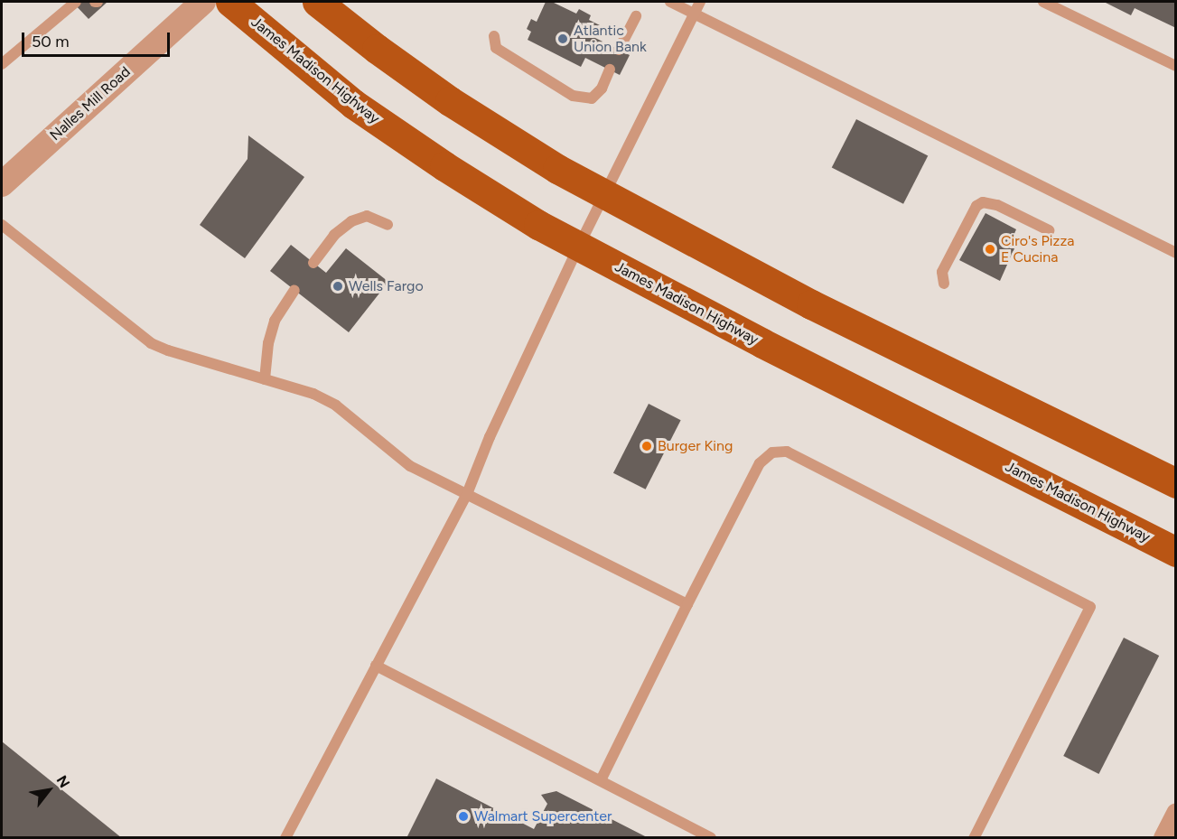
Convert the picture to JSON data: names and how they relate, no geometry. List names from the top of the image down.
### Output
{
  "streets": {
    "main road": ["James Madison Highway"],
    "street": ["Nalles Mill Road"]
  },
  "places": [
    "Atlantic Union Bank",
    "Ciro's Pizza E Cucina",
    "Wells Fargo",
    "Burger King",
    "Walmart Supercenter"
  ],
  "scale_bar": "50 m",
  "north": "top right"
}
